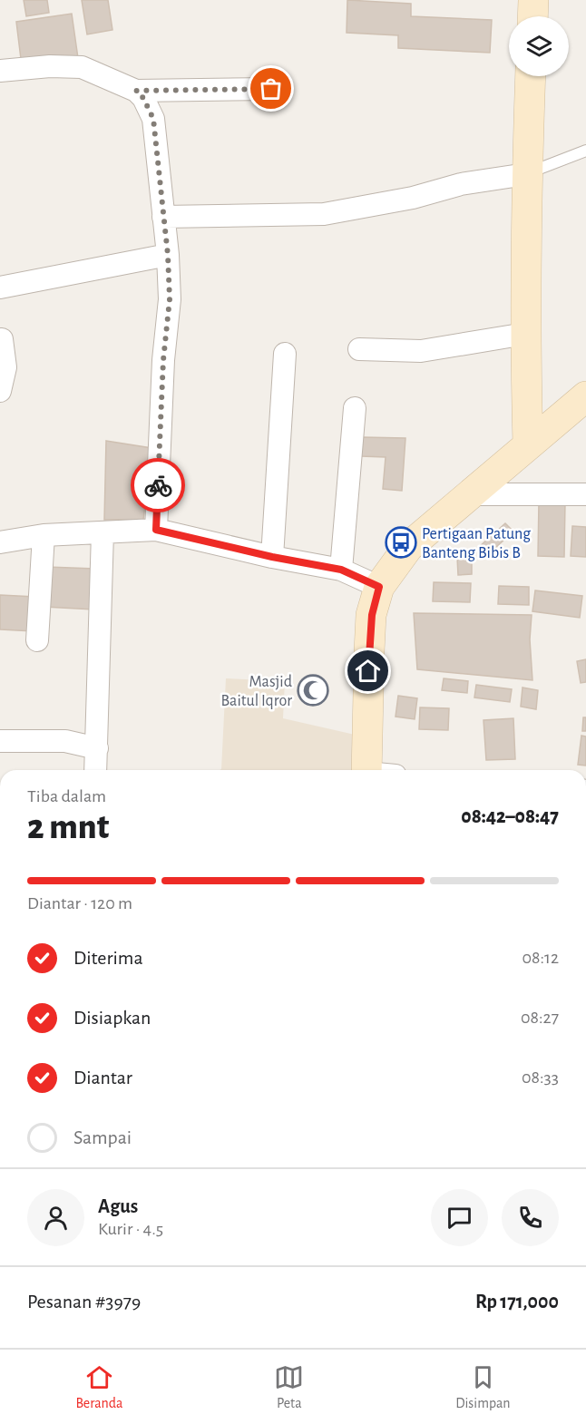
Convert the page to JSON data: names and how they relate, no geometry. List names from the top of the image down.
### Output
{
  "places": {
    "bus stop": ["Pertigaan Patung Banteng Bibis B"],
    "mosque": ["Masjid Baitul Iqror"]
  },
  "page": {
    "heading": ["2 mnt", "Tiba dalam", "08:42–08:47"],
    "panel": [
      "Agus",
      "Kurir · 4.5",
      "Pesanan #3979",
      "Rp 171,000"
    ],
    "bar": "Diantar · 120 m",
    "list": [
      ["Diterima", "08:12"],
      ["Disiapkan", "08:27"],
      ["Diantar", "08:33"],
      "Sampai"
    ],
    "tabs": ["Beranda", "Peta", "Disimpan"]
  }
}
